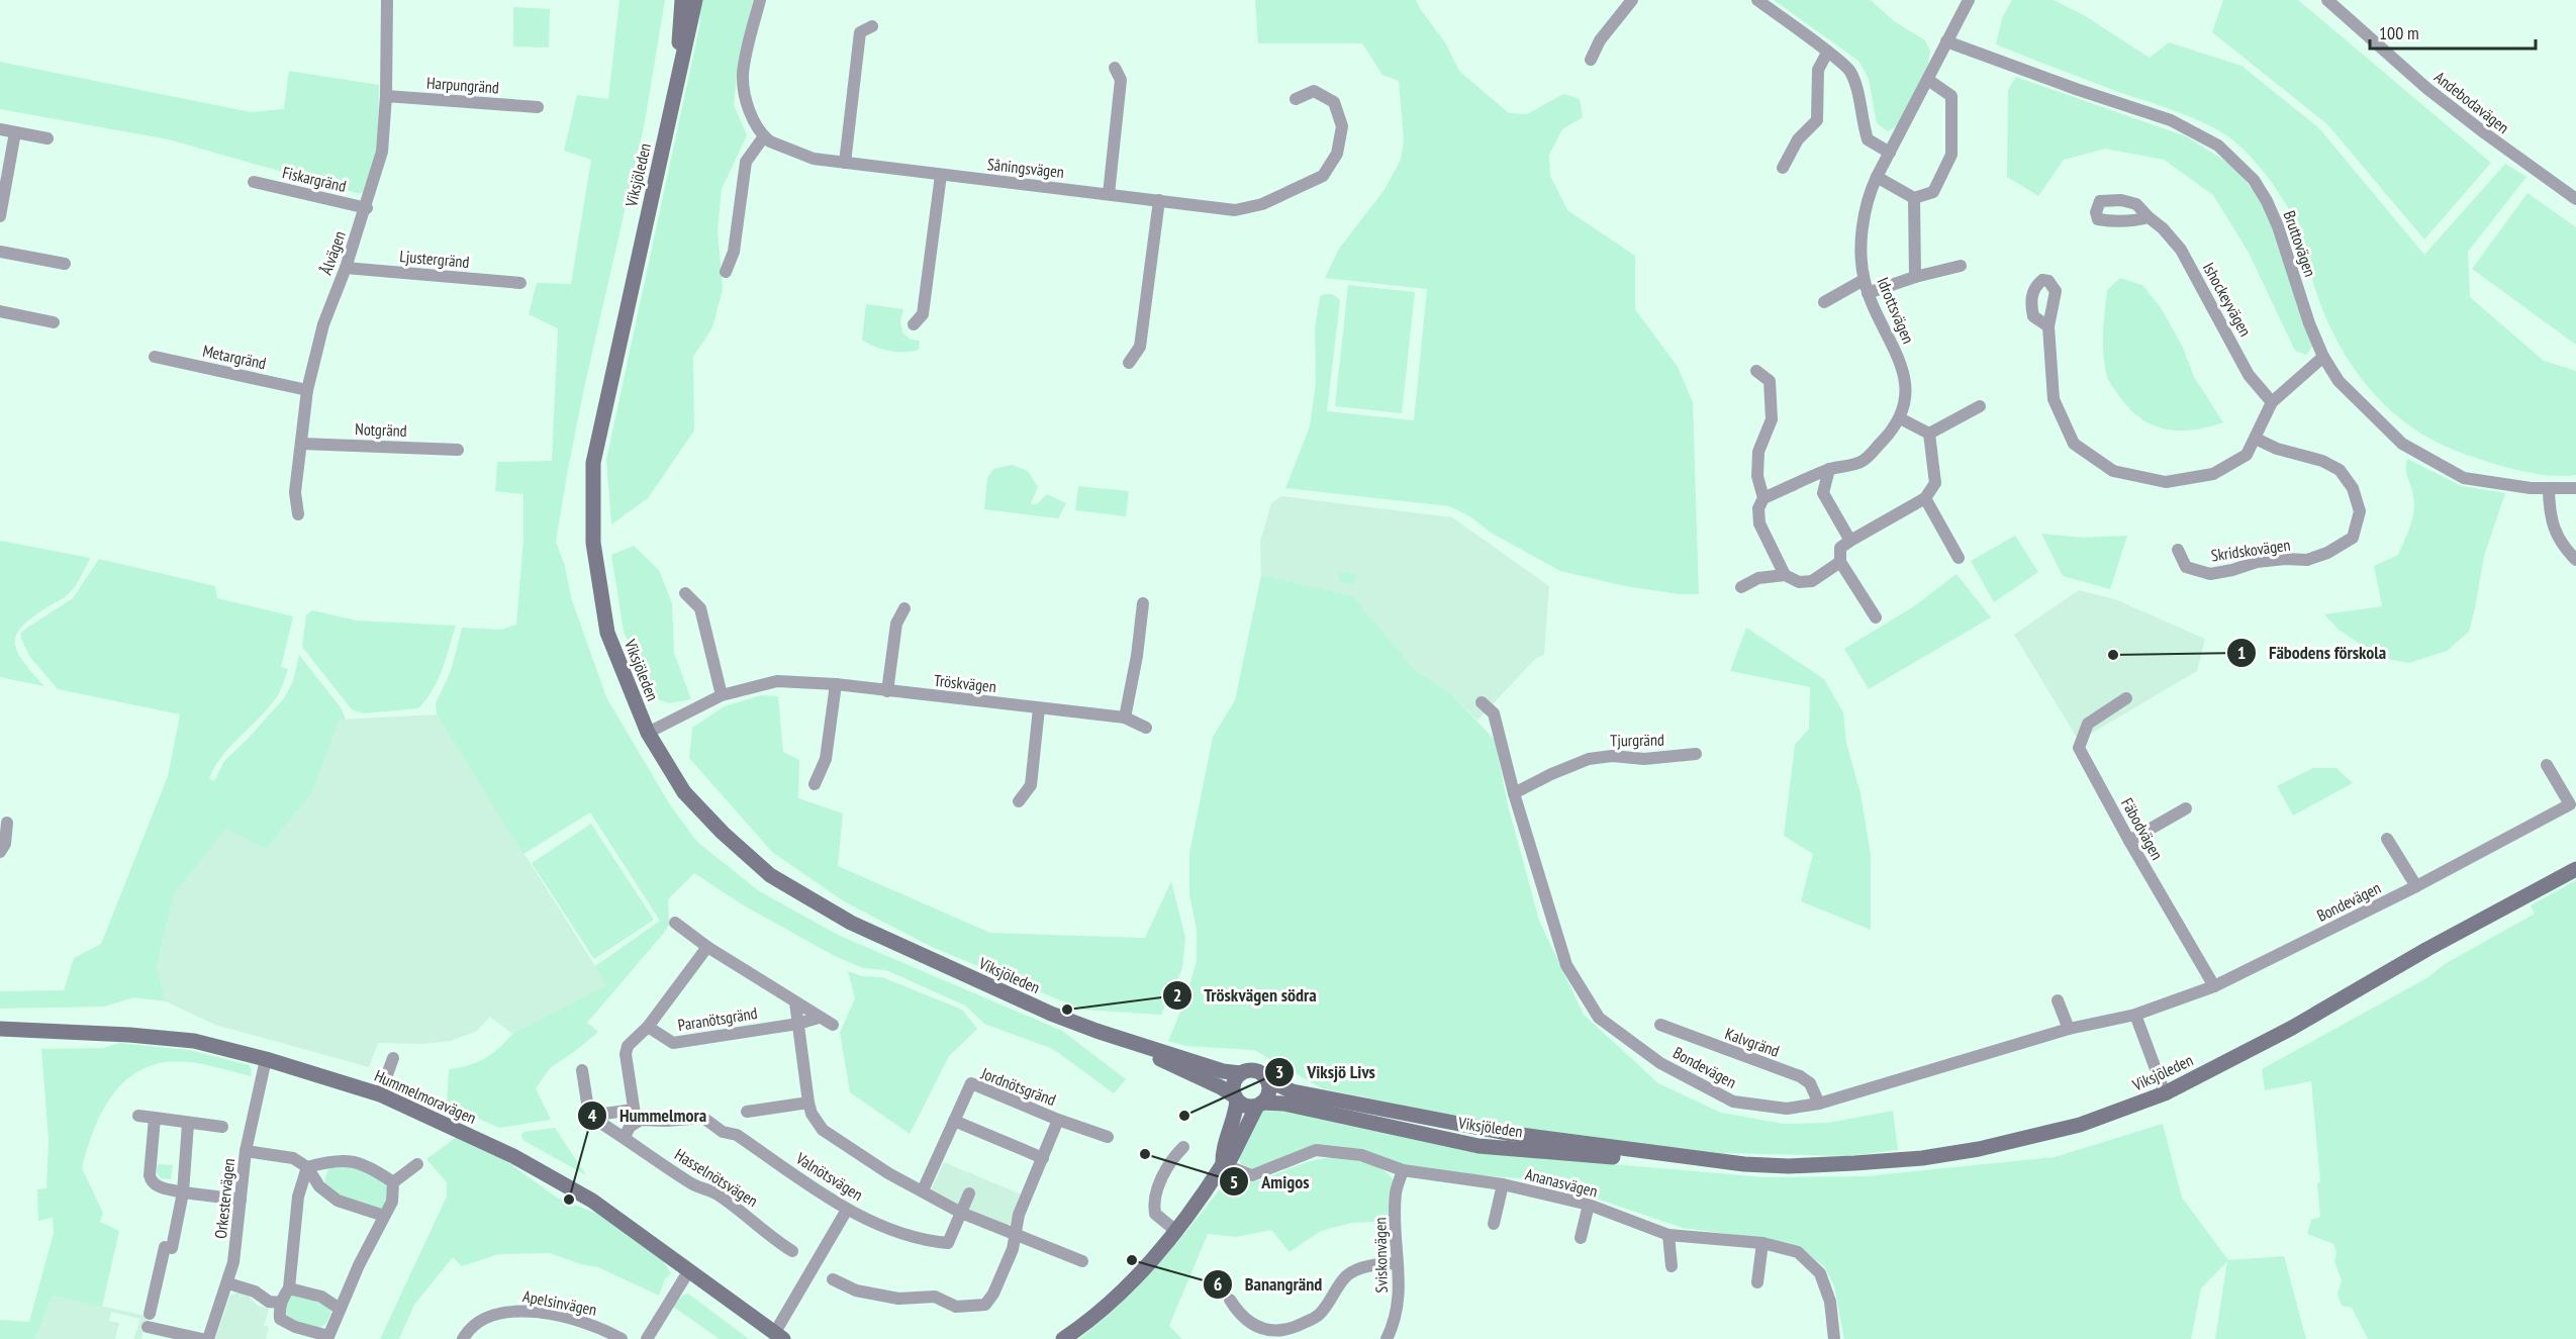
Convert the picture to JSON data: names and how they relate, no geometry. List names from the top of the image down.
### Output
{
  "streets": {
    "main road": ["Viksjöleden", "Hummelmoravägen"],
    "street": [
      "Harpungränd",
      "Andebodavägen",
      "Såningsvägen",
      "Fiskargränd",
      "Bruttovägen",
      "Ålvägen",
      "Ljustergränd",
      "Ishockeyvägen",
      "Idrottsvägen",
      "Metargränd",
      "Notgränd",
      "Skridskovägen",
      "Tröskvägen",
      "Tjurgränd",
      "Fäbodvägen",
      "Bondevägen",
      "Paranötsgränd",
      "Kalvgränd",
      "Jordnötsgränd",
      "Valnötsvägen",
      "Hasselnötsvägen",
      "Ananasvägen",
      "Orkestervägen",
      "Sviskonvägen",
      "Apelsinvägen"
    ]
  },
  "crossings": [
    ["Harpungränd", "Ålvägen"],
    ["Viksjöleden", "Tröskvägen"],
    ["Fiskargränd", "Ålvägen"],
    ["Bruttovägen", "Idrottsvägen"],
    ["Ålvägen", "Ljustergränd"],
    ["Ålvägen", "Metargränd"],
    ["Ålvägen", "Notgränd"],
    ["Tjurgränd", "Bondevägen"],
    ["Fäbodvägen", "Bondevägen"],
    ["Bondevägen", "Kalvgränd"],
    ["Paranötsgränd", "Valnötsvägen"],
    ["Hummelmoravägen", "Orkestervägen"],
    ["Ananasvägen", "Sviskonvägen"]
  ],
  "places": [
    "Fäbodens förskola",
    "Tröskvägen södra",
    "Viksjö Livs",
    "Amigos",
    "Hummelmora",
    "Banangränd"
  ],
  "scale_bar": "100 m"
}
